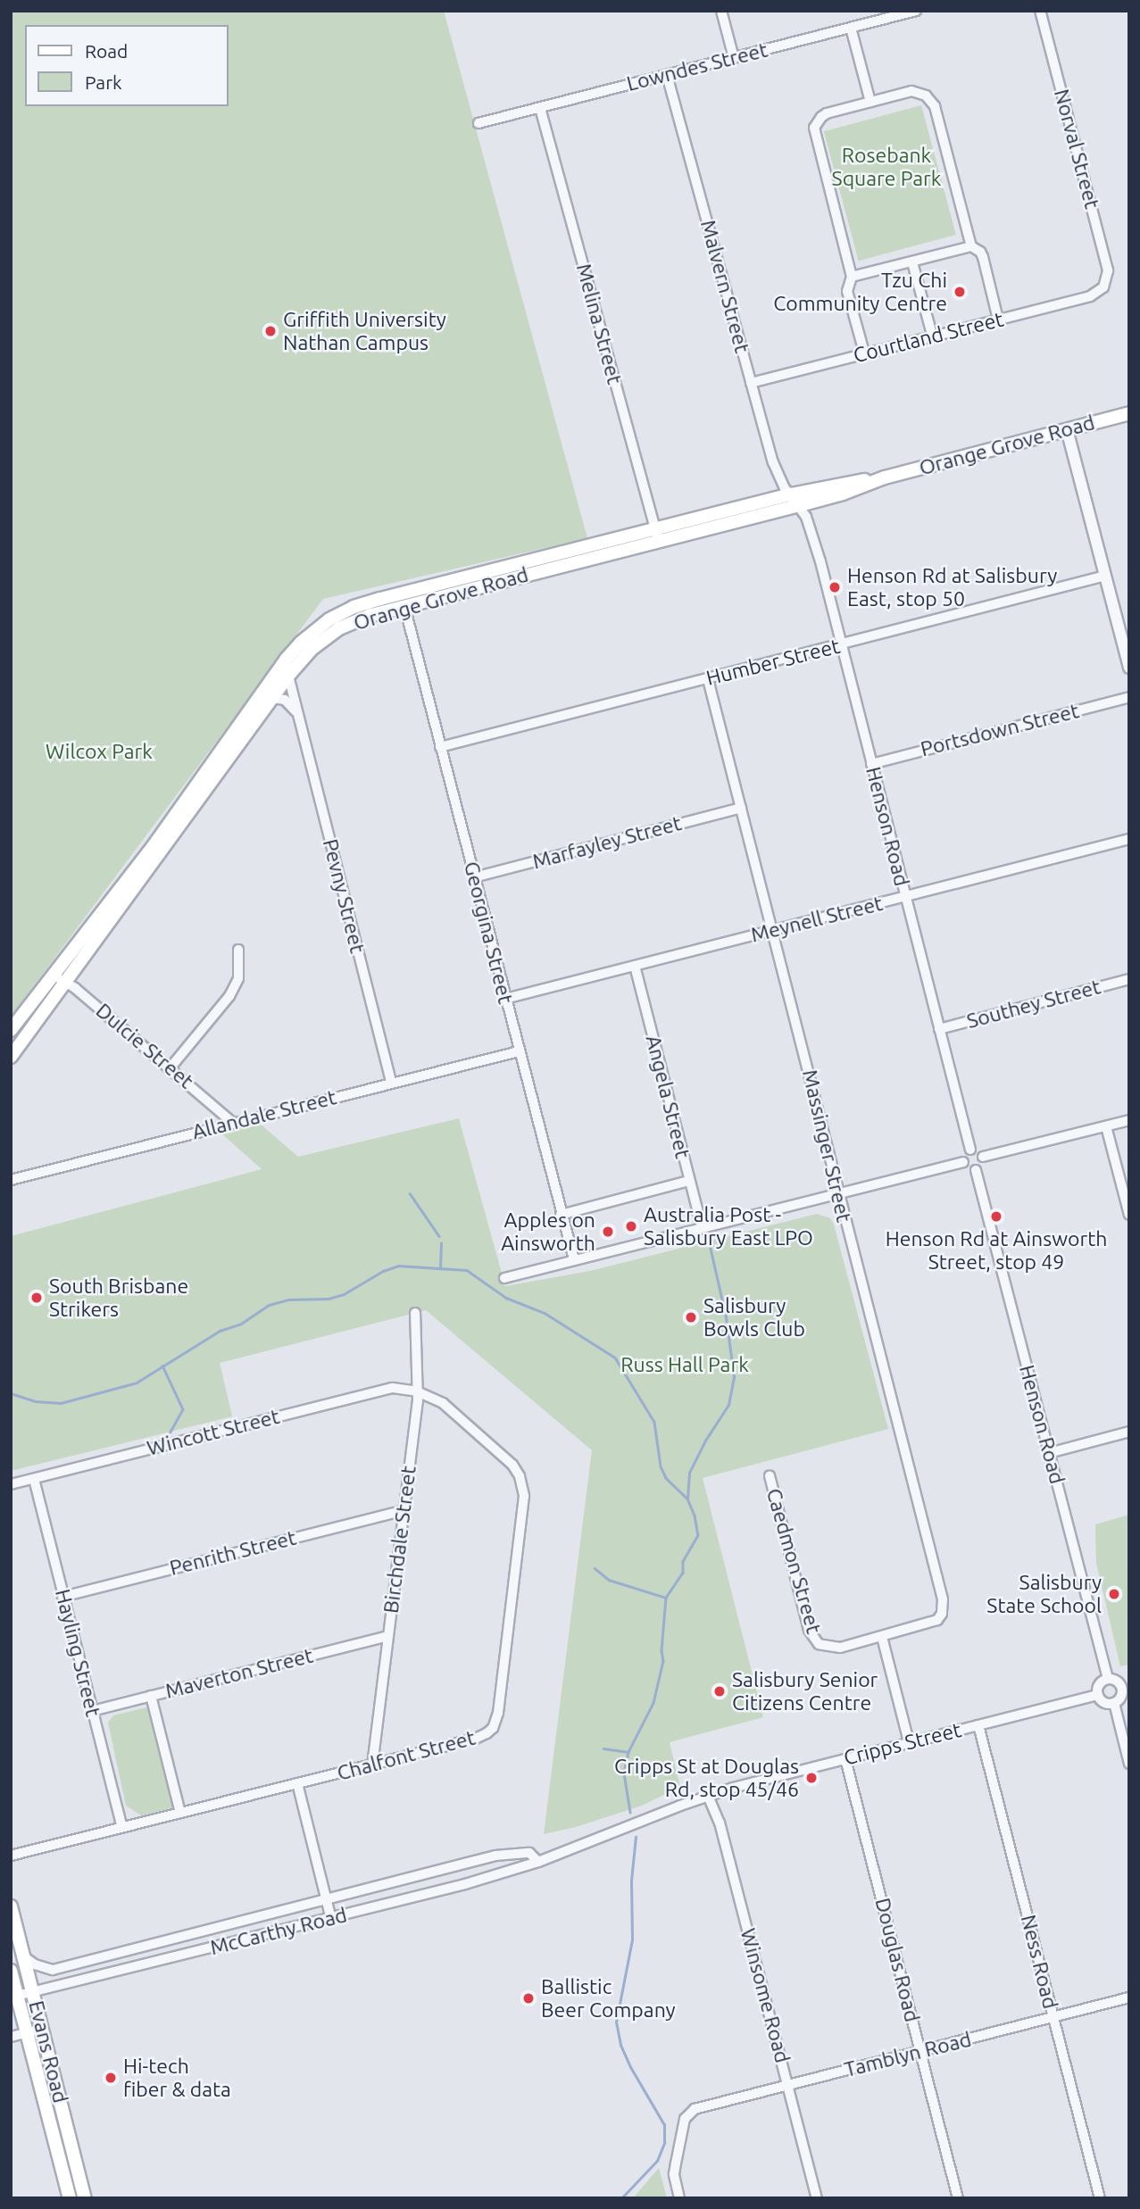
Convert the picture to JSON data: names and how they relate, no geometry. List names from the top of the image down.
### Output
{
  "streets": {
    "main road": ["Orange Grove Road", "Evans Road"],
    "street": [
      "Lowndes Street",
      "Norval Street",
      "Malvern Street",
      "Melina Street",
      "Courtland Street",
      "Humber Street",
      "Portsdown Street",
      "Henson Road",
      "Marfayley Street",
      "Pevny Street",
      "Meynell Street",
      "Georgina Street",
      "Southey Street",
      "Dulcie Street",
      "Angela Street",
      "Allandale Street",
      "Massinger Street",
      "Wincott Street",
      "Birchdale Street",
      "Penrith Street",
      "Caedmon Street",
      "Hayling Street",
      "Maverton Street",
      "Cripps Street",
      "Chalfont Street",
      "McCarthy Road",
      "Douglas Road",
      "Ness Road",
      "Winsome Road",
      "Tamblyn Road"
    ]
  },
  "crossings": [
    ["Lowndes Street", "Malvern Street"],
    ["Lowndes Street", "Melina Street"],
    ["Norval Street", "Courtland Street"],
    ["Malvern Street", "Courtland Street"],
    ["Malvern Street", "Orange Grove Road"],
    ["Malvern Street", "Henson Road"],
    ["Melina Street", "Orange Grove Road"],
    ["Orange Grove Road", "Henson Road"],
    ["Orange Grove Road", "Pevny Street"],
    ["Orange Grove Road", "Georgina Street"],
    ["Orange Grove Road", "Dulcie Street"],
    ["Humber Street", "Henson Road"],
    ["Humber Street", "Georgina Street"],
    ["Humber Street", "Massinger Street"],
    ["Portsdown Street", "Henson Road"],
    ["Henson Road", "Meynell Street"],
    ["Henson Road", "Southey Street"],
    ["Henson Road", "Cripps Street"],
    ["Marfayley Street", "Georgina Street"],
    ["Marfayley Street", "Massinger Street"],
    ["Pevny Street", "Allandale Street"],
    ["Meynell Street", "Georgina Street"],
    ["Meynell Street", "Angela Street"],
    ["Meynell Street", "Massinger Street"],
    ["Georgina Street", "Allandale Street"],
    ["Dulcie Street", "Allandale Street"],
    ["Massinger Street", "Caedmon Street"],
    ["Wincott Street", "Birchdale Street"],
    ["Wincott Street", "Hayling Street"],
    ["Wincott Street", "Chalfont Street"],
    ["Birchdale Street", "Penrith Street"],
    ["Birchdale Street", "Maverton Street"],
    ["Birchdale Street", "Chalfont Street"],
    ["Penrith Street", "Hayling Street"],
    ["Hayling Street", "Maverton Street"],
    ["Hayling Street", "Chalfont Street"],
    ["Cripps Street", "McCarthy Road"],
    ["Cripps Street", "Douglas Road"],
    ["Cripps Street", "Ness Road"],
    ["Cripps Street", "Winsome Road"],
    ["McCarthy Road", "Winsome Road"],
    ["McCarthy Road", "Evans Road"],
    ["Douglas Road", "Tamblyn Road"],
    ["Ness Road", "Tamblyn Road"],
    ["Winsome Road", "Tamblyn Road"]
  ],
  "parks": ["Rosebank Square Park", "Wilcox Park", "Russ Hall Park"],
  "places": [
    "Tzu Chi Community Centre",
    "Griffith University Nathan Campus",
    "Henson Rd at Salisbury East, stop 50",
    "Henson Rd at Ainsworth Street, stop 49",
    "Australia Post - Salisbury East LPO",
    "Apples on Ainsworth",
    "South Brisbane Strikers",
    "Salisbury Bowls Club",
    "Salisbury State School",
    "Salisbury Senior Citizens Centre",
    "Cripps St at Douglas Rd, stop 45/46",
    "Ballistic Beer Company",
    "Hi-tech fiber & data"
  ],
  "legend": ["Road", "Park"]
}
